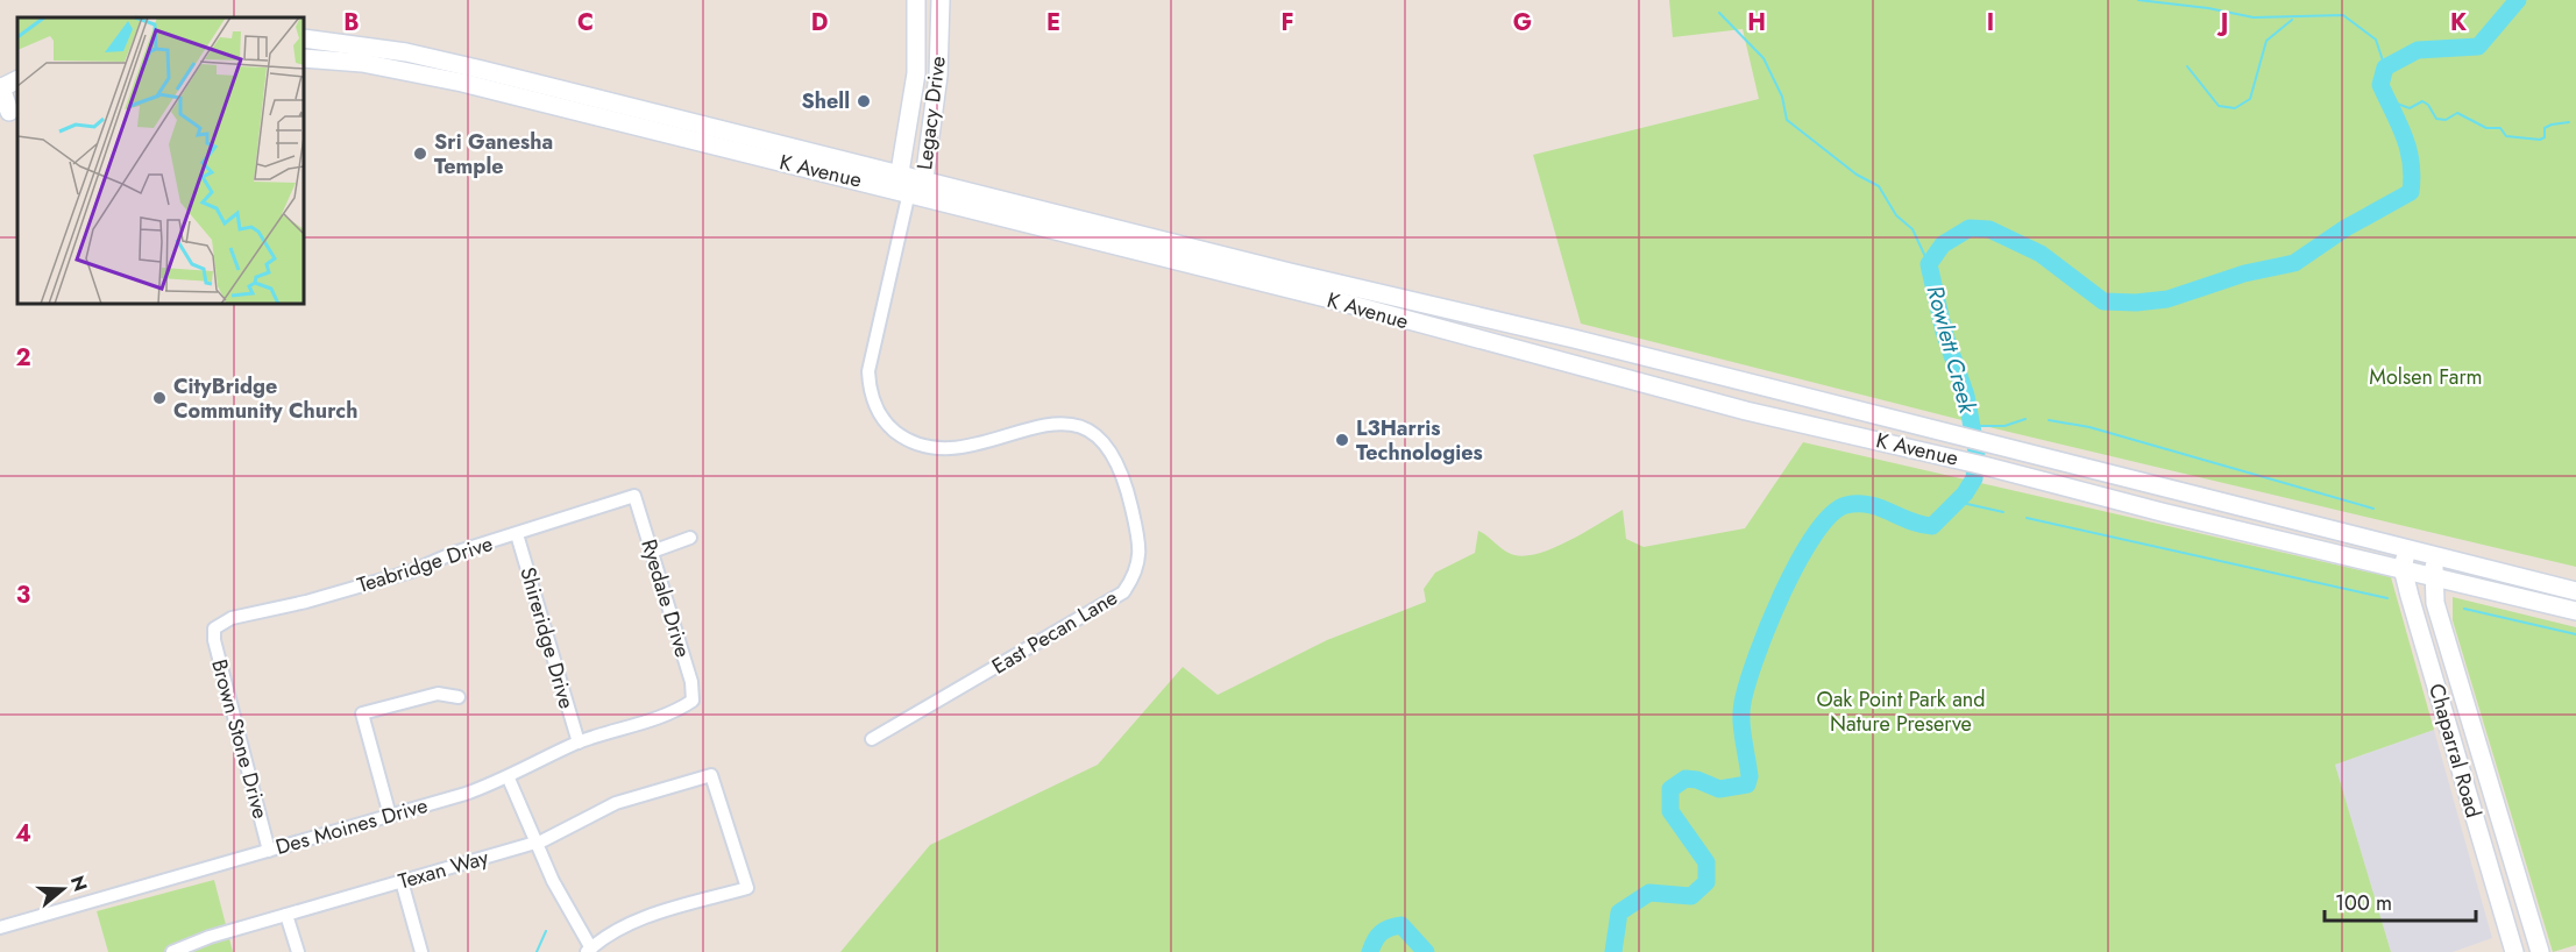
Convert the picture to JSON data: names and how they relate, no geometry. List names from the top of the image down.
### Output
{
  "streets": {
    "main road": ["Legacy Drive", "K Avenue", "Chaparral Road"],
    "street": [
      "Teabridge Drive",
      "Ryedale Drive",
      "East Pecan Lane",
      "Shireridge Drive",
      "Brown Stone Drive",
      "Des Moines Drive",
      "Texan Way"
    ]
  },
  "crossings": [
    ["Legacy Drive", "K Avenue"],
    ["Legacy Drive", "East Pecan Lane"],
    ["K Avenue", "East Pecan Lane"],
    ["K Avenue", "Chaparral Road"],
    ["Teabridge Drive", "Ryedale Drive"],
    ["Teabridge Drive", "Shireridge Drive"],
    ["Teabridge Drive", "Brown Stone Drive"],
    ["Ryedale Drive", "Des Moines Drive"],
    ["Shireridge Drive", "Des Moines Drive"],
    ["Brown Stone Drive", "Des Moines Drive"]
  ],
  "water": ["Rowlett Creek"],
  "parks": ["Molsen Farm", "Oak Point Park and Nature Preserve"],
  "places": [
    "Shell",
    "Sri Ganesha Temple",
    "CityBridge Community Church",
    "L3Harris Technologies"
  ],
  "scale_bar": "100 m",
  "north": "right",
  "grid": {
    "columns": [
      "B",
      "C",
      "D",
      "E",
      "F",
      "G",
      "H",
      "I",
      "J",
      "K"
    ],
    "rows": ["2", "3", "4"]
  }
}
